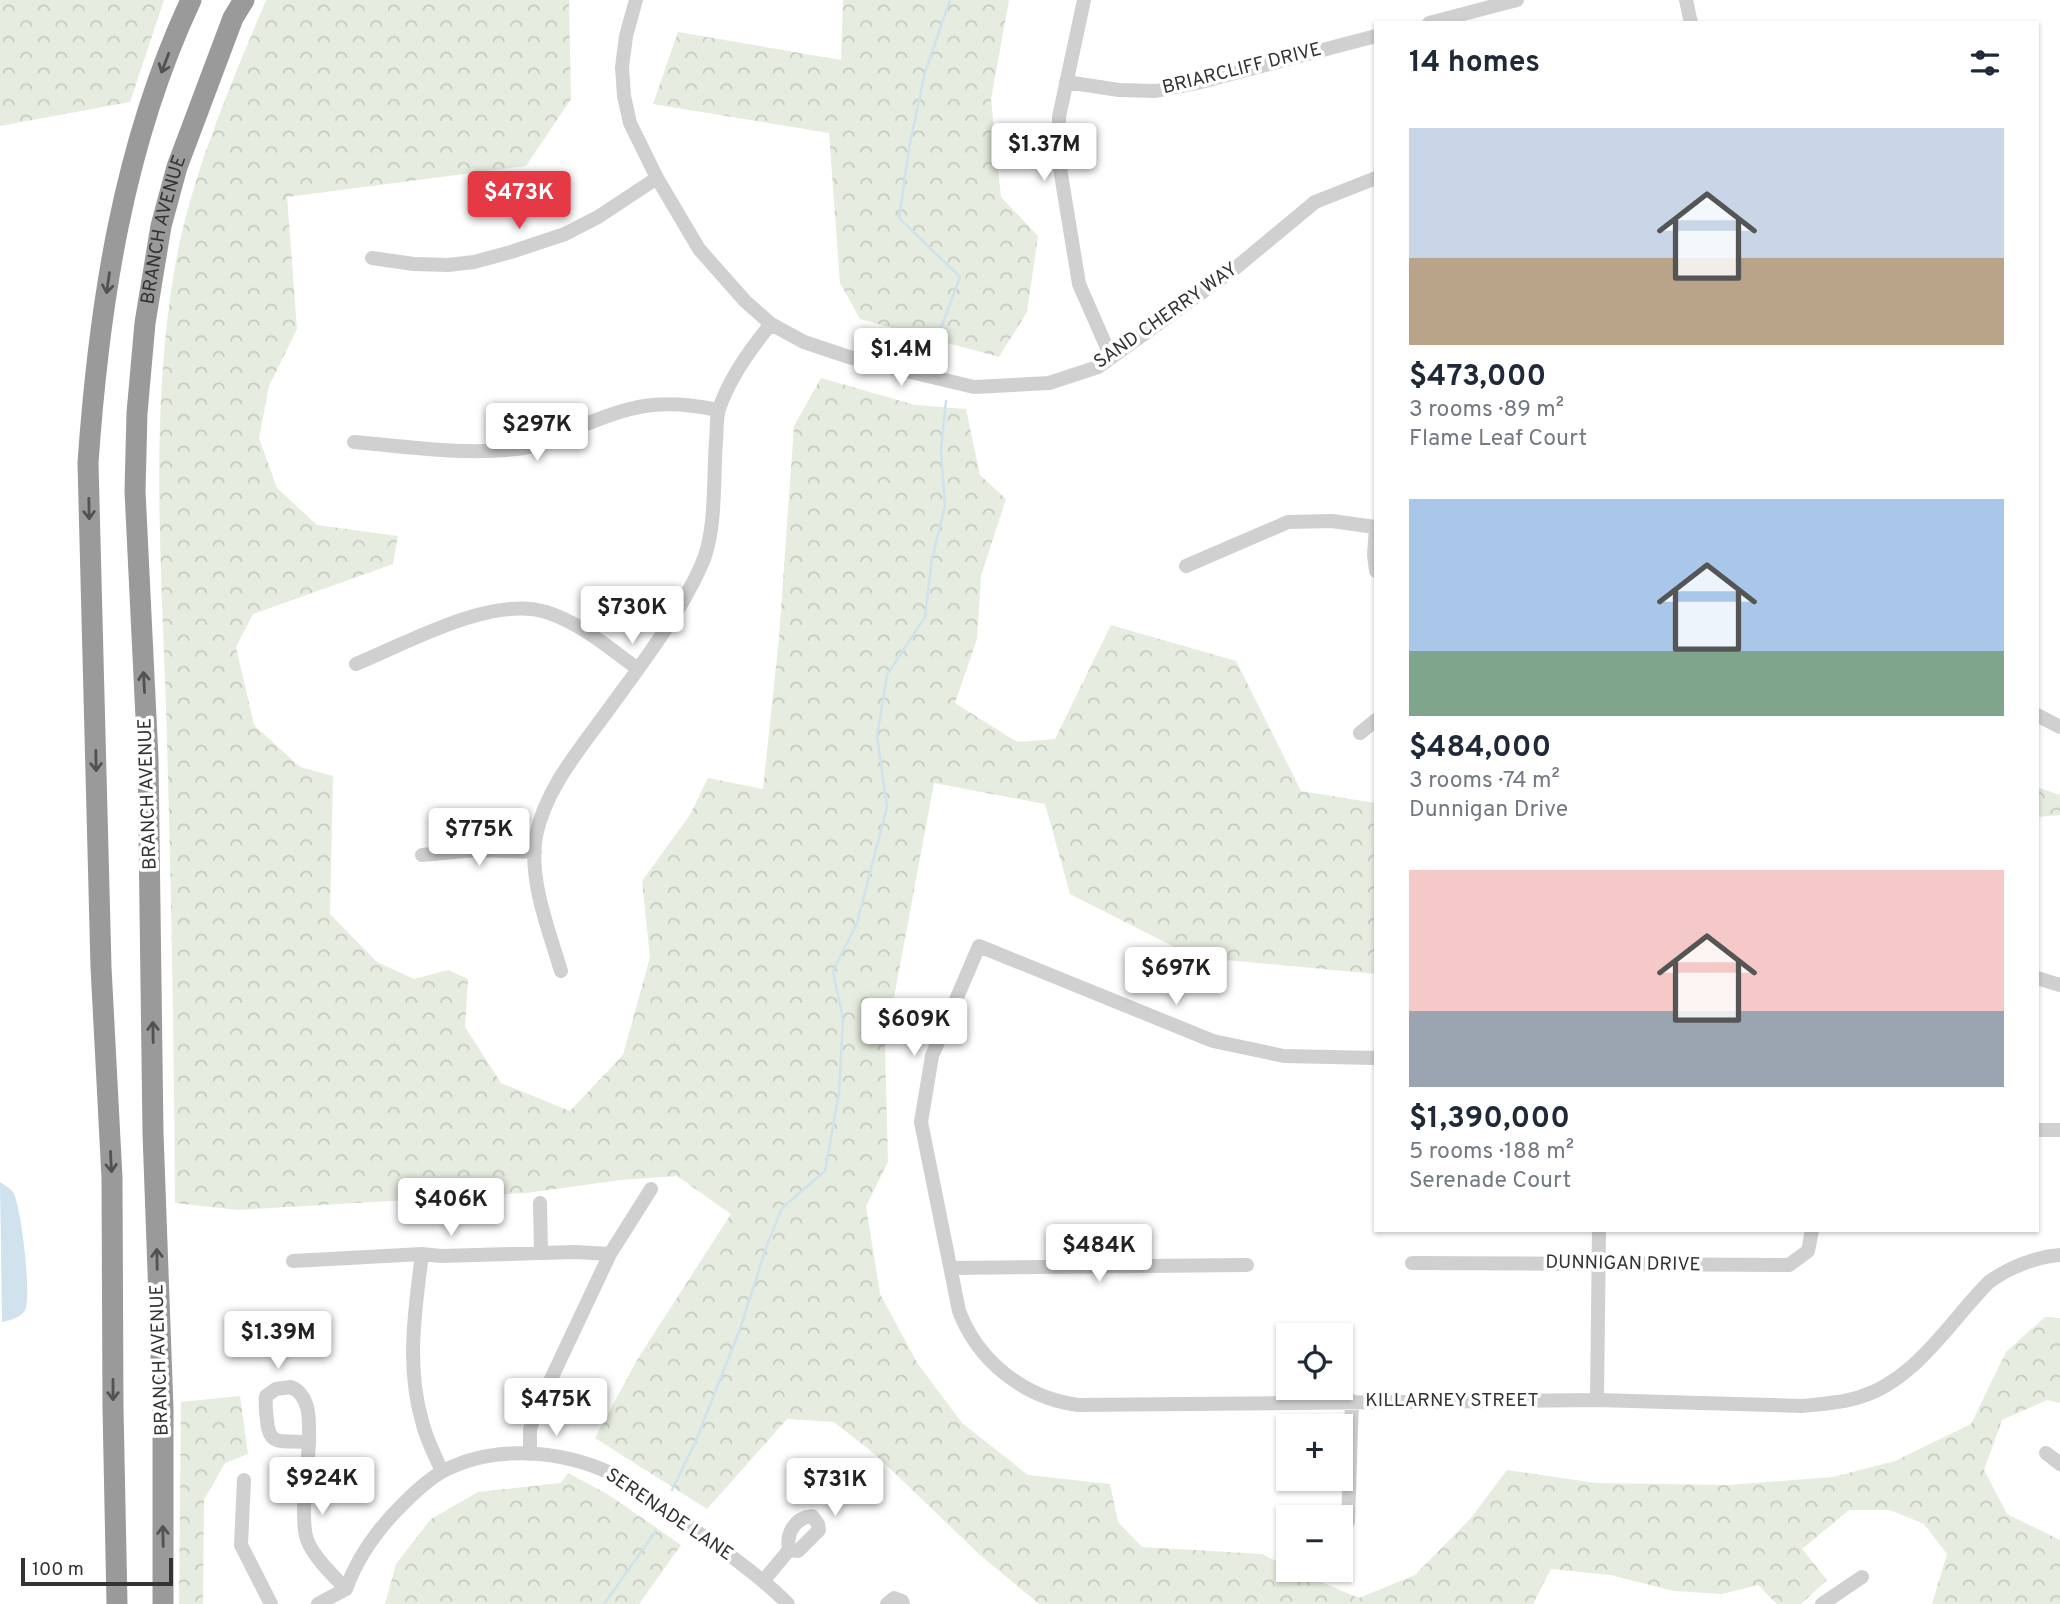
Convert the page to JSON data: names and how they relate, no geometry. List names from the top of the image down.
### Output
{
  "streets": {
    "highway": ["BRANCH AVENUE"],
    "street": [
      "BRIARCLIFF DRIVE",
      "SAND CHERRY WAY",
      "DUNNIGAN DRIVE",
      "KILLARNEY STREET",
      "SERENADE LANE"
    ]
  },
  "scale_bar": "100 m",
  "page": {
    "heading": "14 homes",
    "list": [
      {
        "name": "$473,000",
        "note": "3 rooms · 89 m² · Flame Leaf Court"
      },
      {
        "name": "$484,000",
        "note": "3 rooms · 74 m² · Dunnigan Drive"
      },
      {
        "name": "$1,390,000",
        "note": "5 rooms · 188 m² · Serenade Court"
      }
    ],
    "price": [
      "$1.37M",
      "$473K",
      "$1.4M",
      "$297K",
      "$730K",
      "$775K",
      "$697K",
      "$609K",
      "$406K",
      "$484K",
      "$1.39M",
      "$475K",
      "$924K",
      "$731K"
    ],
    "map_buttons": ["+", "−"],
    "scale": "100 m"
  }
}
